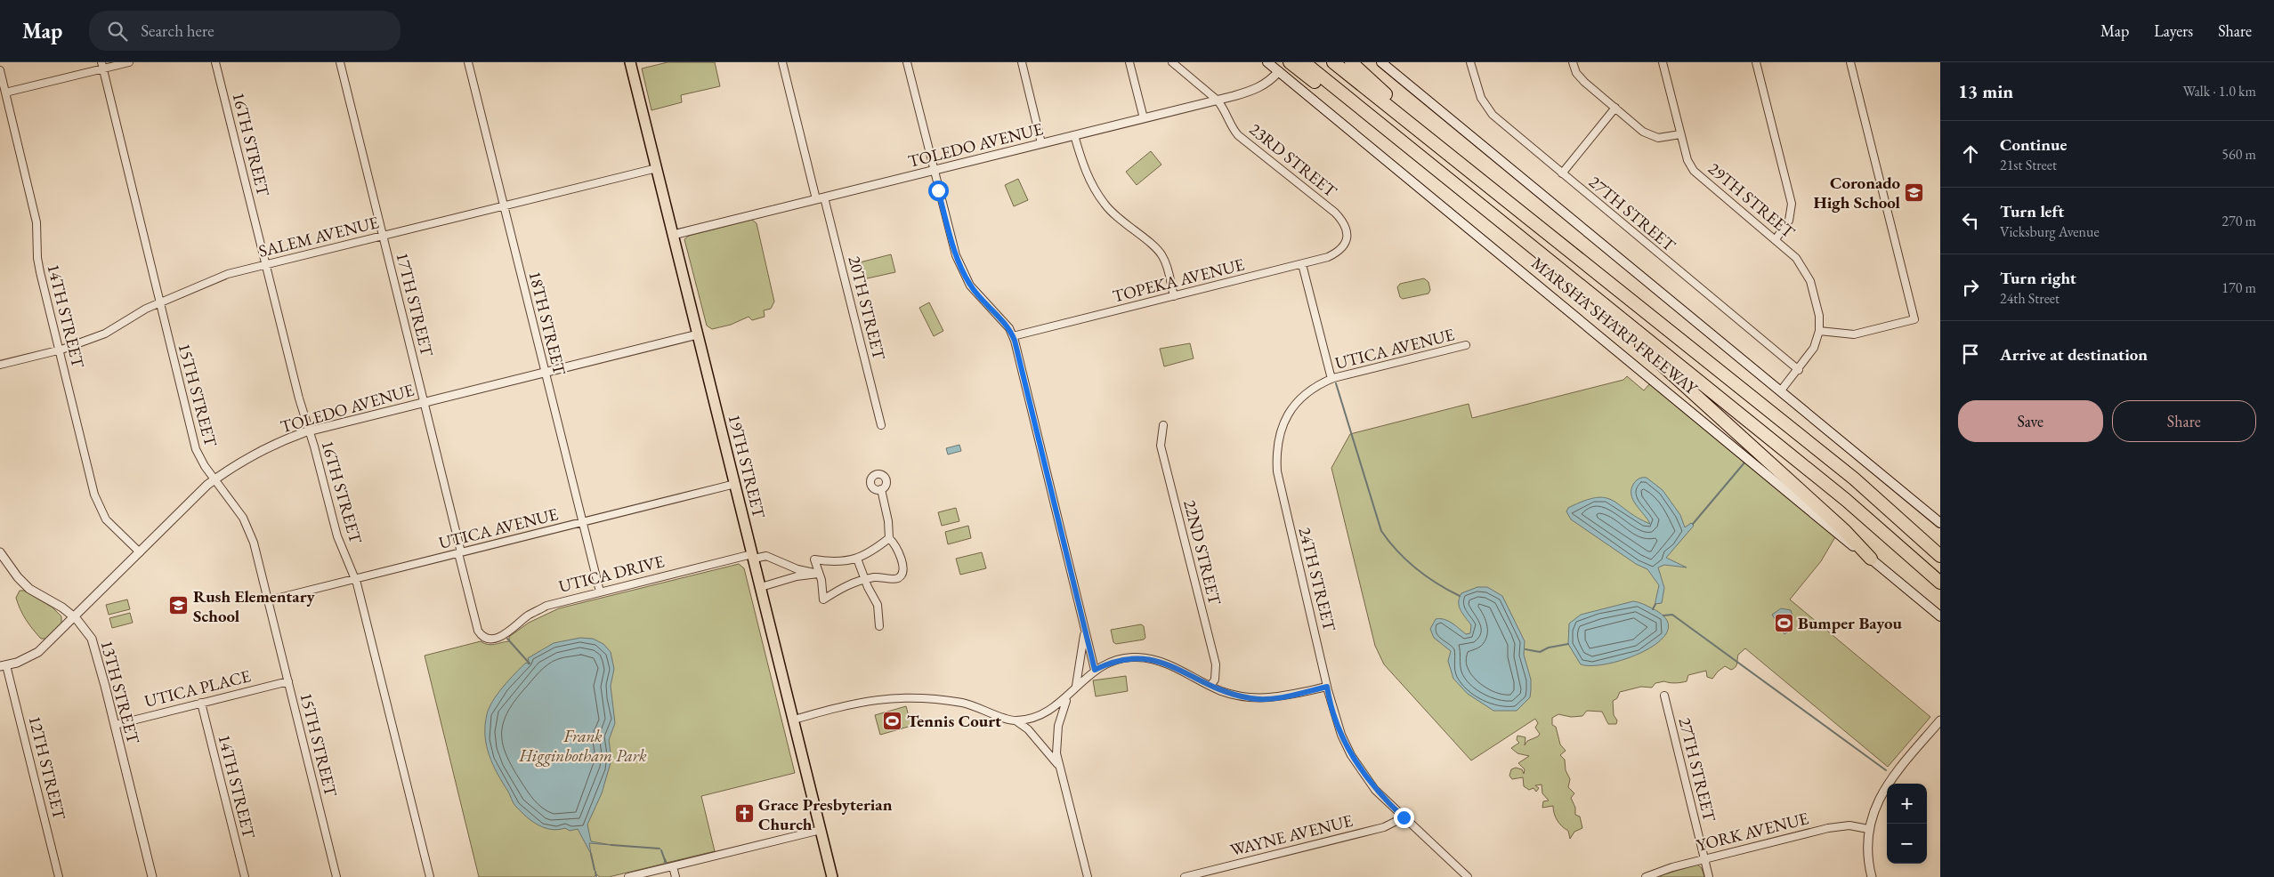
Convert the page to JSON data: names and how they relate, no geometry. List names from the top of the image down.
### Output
{
  "streets": {
    "highway": ["MARSHA SHARP FREEWAY"],
    "main road": ["19TH STREET"],
    "street": [
      "16TH STREET",
      "TOLEDO AVENUE",
      "23RD STREET",
      "29TH STREET",
      "27TH STREET",
      "SALEM AVENUE",
      "TOPEKA AVENUE",
      "17TH STREET",
      "20TH STREET",
      "14TH STREET",
      "18TH STREET",
      "UTICA AVENUE",
      "15TH STREET",
      "22ND STREET",
      "UTICA DRIVE",
      "24TH STREET",
      "UTICA PLACE",
      "13TH STREET",
      "12TH STREET",
      "YORK AVENUE",
      "WAYNE AVENUE"
    ]
  },
  "crossings": [
    ["16TH STREET", "TOLEDO AVENUE"],
    ["16TH STREET", "SALEM AVENUE"],
    ["16TH STREET", "UTICA AVENUE"],
    ["TOLEDO AVENUE", "23RD STREET"],
    ["TOLEDO AVENUE", "17TH STREET"],
    ["TOLEDO AVENUE", "20TH STREET"],
    ["TOLEDO AVENUE", "14TH STREET"],
    ["TOLEDO AVENUE", "18TH STREET"],
    ["TOLEDO AVENUE", "MARSHA SHARP FREEWAY"],
    ["TOLEDO AVENUE", "15TH STREET"],
    ["TOLEDO AVENUE", "19TH STREET"],
    ["TOLEDO AVENUE", "13TH STREET"],
    ["TOLEDO AVENUE", "12TH STREET"],
    ["23RD STREET", "TOPEKA AVENUE"],
    ["27TH STREET", "YORK AVENUE"],
    ["SALEM AVENUE", "17TH STREET"],
    ["SALEM AVENUE", "14TH STREET"],
    ["SALEM AVENUE", "18TH STREET"],
    ["SALEM AVENUE", "15TH STREET"],
    ["SALEM AVENUE", "19TH STREET"],
    ["17TH STREET", "UTICA AVENUE"],
    ["17TH STREET", "UTICA DRIVE"],
    ["14TH STREET", "UTICA PLACE"],
    ["18TH STREET", "UTICA AVENUE"],
    ["18TH STREET", "UTICA DRIVE"],
    ["UTICA AVENUE", "15TH STREET"],
    ["UTICA AVENUE", "19TH STREET"],
    ["UTICA AVENUE", "24TH STREET"],
    ["15TH STREET", "UTICA PLACE"],
    ["19TH STREET", "UTICA DRIVE"],
    ["24TH STREET", "WAYNE AVENUE"],
    ["UTICA PLACE", "13TH STREET"]
  ],
  "parks": ["Frank Higginbotham Park"],
  "places": {
    "school or university": ["Coronado High School", "Rush Elementary School"],
    "sports": ["Bumper Bayou", "Tennis Court"],
    "church": ["Grace Presbyterian Church"]
  },
  "page": {
    "header": "Map",
    "search": "Search here",
    "nav": ["Map", "Layers", "Share"],
    "heading": ["13 min", "Walk · 1.0 km"],
    "list": [
      ["Continue", "21st Street", "560 m"],
      ["Turn left", "Vicksburg Avenue", "270 m"],
      ["Turn right", "24th Street", "170 m"],
      "Arrive at destination"
    ],
    "buttons": ["Save", "Share"],
    "map_buttons": ["+", "−"]
  }
}
